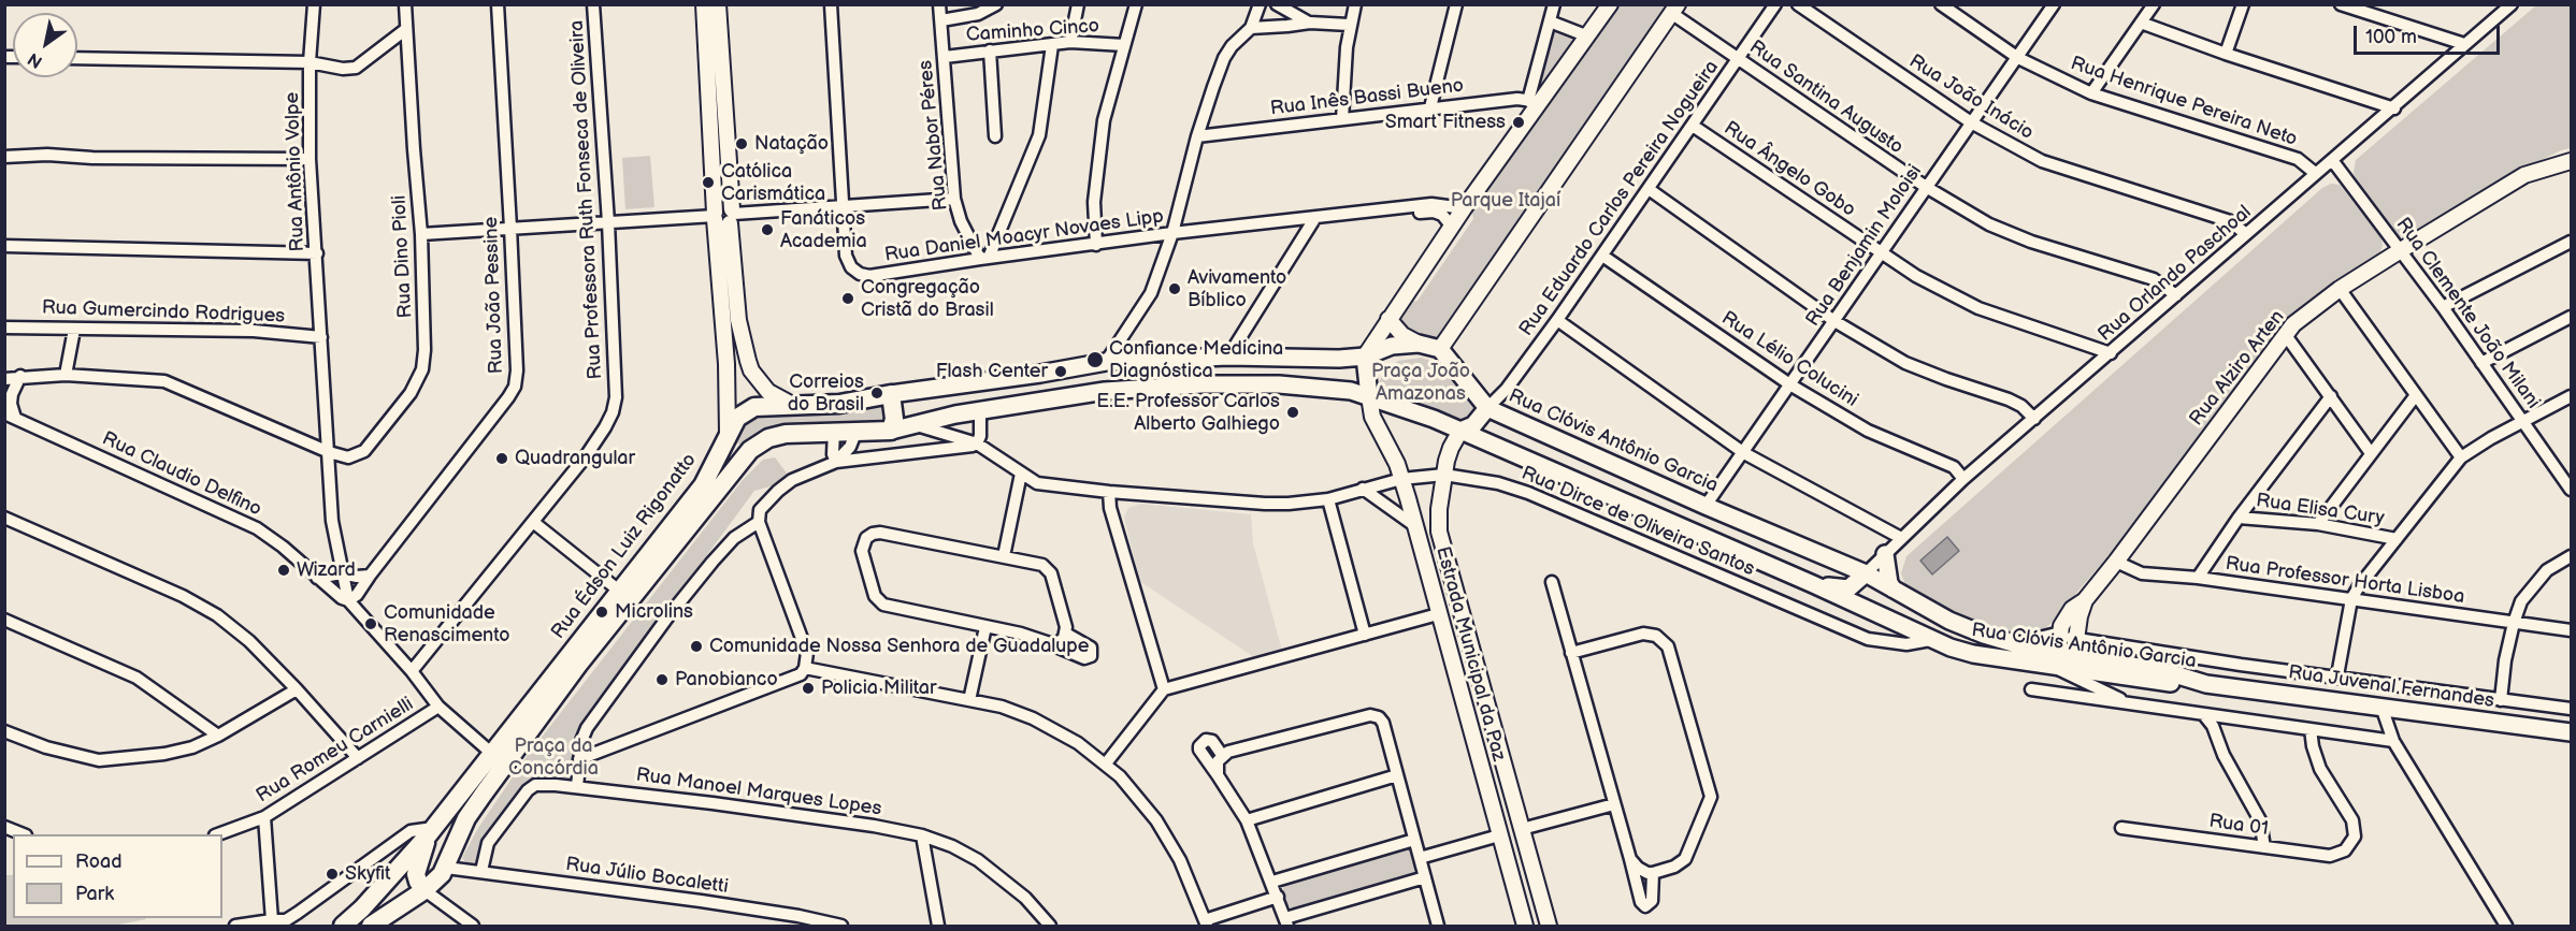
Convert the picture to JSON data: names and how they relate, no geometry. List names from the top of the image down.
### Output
{
  "streets": {
    "main road": ["Rua Clóvis Antônio Garcia", "Rua Édson Luiz Rigonatto", "Rua Juvenal Fernandes"],
    "street": [
      "Caminho Cinco",
      "Rua Inês Bassi Bueno",
      "Rua Santina Augusto",
      "Rua João Inácio",
      "Rua Henrique Pereira Neto",
      "Rua Nabor Péres",
      "Rua Ângelo Gobo",
      "Rua Antônio Volpe",
      "Rua Eduardo Carlos Pereira Nogueira",
      "Rua Professora Ruth Fonseca de Oliveira",
      "Rua Daniel Moacyr Novaes Lipp",
      "Rua Benjamin Moloisi",
      "Rua Dino Pioli",
      "Rua Orlando Paschoal",
      "Rua João Pessine",
      "Rua Gumercindo Rodrigues",
      "Rua Clemente João Milani",
      "Rua Lélio Colucini",
      "Rua Alziro Arten",
      "Rua Claudio Delfino",
      "Rua Elisa Cury",
      "Rua Dirce de Oliveira Santos",
      "Rua Professor Horta Lisboa",
      "Estrada Municipal da Paz",
      "Rua Romeu Carnielli",
      "Rua Manoel Marques Lopes",
      "Rua 01",
      "Rua Júlio Bocaletti"
    ]
  },
  "crossings": [
    ["Caminho Cinco", "Rua Nabor Péres"],
    ["Rua Santina Augusto", "Rua Eduardo Carlos Pereira Nogueira"],
    ["Rua Santina Augusto", "Rua Benjamin Moloisi"],
    ["Rua Santina Augusto", "Rua Orlando Paschoal"],
    ["Rua João Inácio", "Rua Benjamin Moloisi"],
    ["Rua João Inácio", "Rua Orlando Paschoal"],
    ["Rua Henrique Pereira Neto", "Rua Benjamin Moloisi"],
    ["Rua Henrique Pereira Neto", "Rua Orlando Paschoal"],
    ["Rua Nabor Péres", "Rua Daniel Moacyr Novaes Lipp"],
    ["Rua Ângelo Gobo", "Rua Eduardo Carlos Pereira Nogueira"],
    ["Rua Ângelo Gobo", "Rua Benjamin Moloisi"],
    ["Rua Ângelo Gobo", "Rua Orlando Paschoal"],
    ["Rua Antônio Volpe", "Rua Gumercindo Rodrigues"],
    ["Rua Eduardo Carlos Pereira Nogueira", "Rua Lélio Colucini"],
    ["Rua Eduardo Carlos Pereira Nogueira", "Rua Clóvis Antônio Garcia"],
    ["Rua Professora Ruth Fonseca de Oliveira", "Rua Claudio Delfino"],
    ["Rua Benjamin Moloisi", "Rua Lélio Colucini"],
    ["Rua Benjamin Moloisi", "Rua Clóvis Antônio Garcia"],
    ["Rua Orlando Paschoal", "Rua Clemente João Milani"],
    ["Rua Orlando Paschoal", "Rua Lélio Colucini"],
    ["Rua Orlando Paschoal", "Rua Clóvis Antônio Garcia"],
    ["Rua João Pessine", "Rua Claudio Delfino"],
    ["Rua Clemente João Milani", "Rua Alziro Arten"],
    ["Rua Alziro Arten", "Rua Clóvis Antônio Garcia"],
    ["Rua Alziro Arten", "Rua Professor Horta Lisboa"],
    ["Rua Alziro Arten", "Rua Juvenal Fernandes"],
    ["Rua Clóvis Antônio Garcia", "Rua Dirce de Oliveira Santos"],
    ["Rua Clóvis Antônio Garcia", "Estrada Municipal da Paz"],
    ["Rua Clóvis Antônio Garcia", "Rua Juvenal Fernandes"],
    ["Rua Claudio Delfino", "Rua Édson Luiz Rigonatto"],
    ["Rua Claudio Delfino", "Rua Romeu Carnielli"],
    ["Rua Dirce de Oliveira Santos", "Estrada Municipal da Paz"],
    ["Rua Manoel Marques Lopes", "Rua Júlio Bocaletti"]
  ],
  "parks": ["Parque Itajaí", "Praça João Amazonas", "Praça da Concórdia"],
  "places": [
    "Smart Fitness",
    "Natação",
    "Católica Carismática",
    "Fanáticos Academia",
    "Avivamento Bíblico",
    "Congregação Cristã do Brasil",
    "Confiance Medicina Diagnóstica",
    "Flash Center",
    "Correios do Brasil",
    "E.E. Professor Carlos Alberto Galhiego",
    "Quadrangular",
    "Wizard",
    "Microlins",
    "Comunidade Renascimento",
    "Comunidade Nossa Senhora de Guadalupe",
    "Panobianco",
    "Policia Militar",
    "Skyfit"
  ],
  "legend": ["Road", "Park"],
  "scale_bar": "100 m",
  "north": "bottom left"
}
